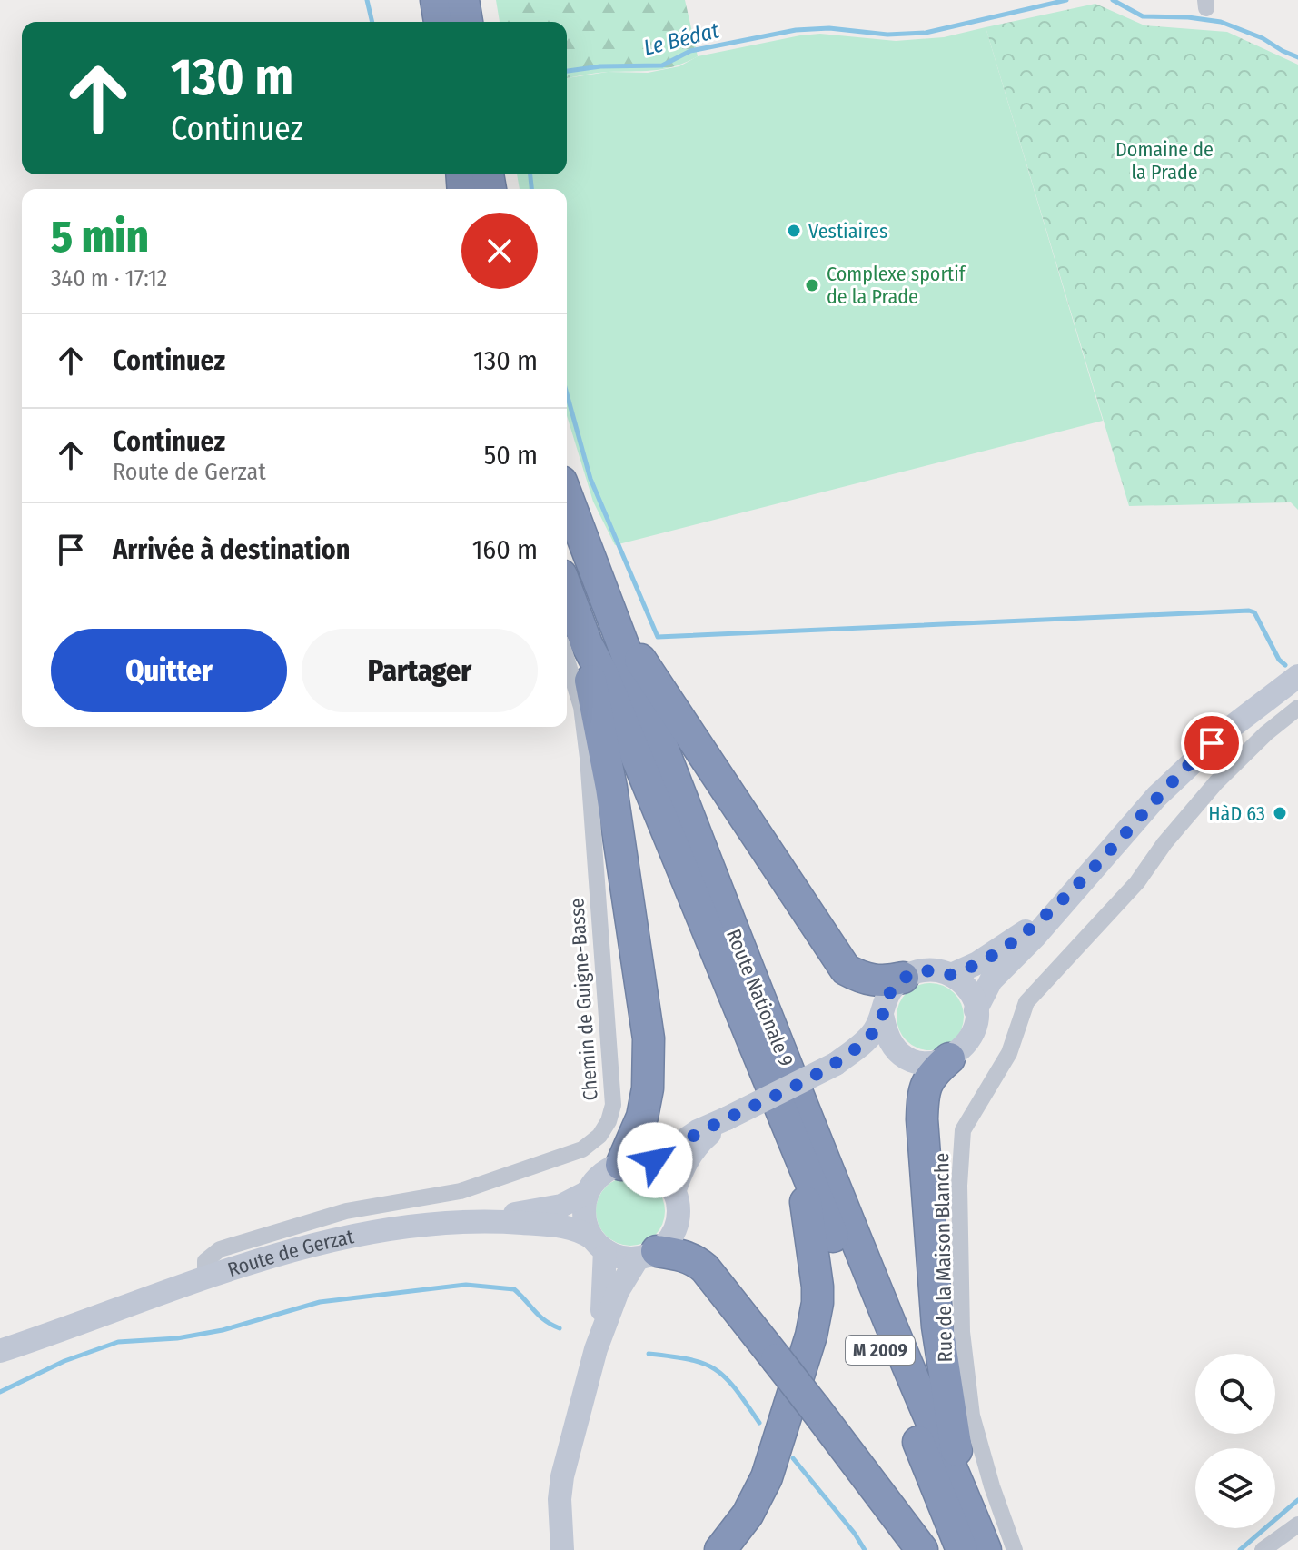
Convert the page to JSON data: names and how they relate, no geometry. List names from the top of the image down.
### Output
{
  "streets": {
    "highway": ["Route Nationale 9", "M 2009"],
    "main road": ["Route de Gerzat"],
    "street": ["Chemin de Guigne-Basse", "Rue de la Maison Blanche"]
  },
  "crossings": [
    ["Route Nationale 9", "Chemin de Guigne-Basse"],
    ["Chemin de Guigne-Basse", "Route de Gerzat"]
  ],
  "water": ["Le Bédat"],
  "parks": ["Domaine de la Prade"],
  "places": ["Vestiaires", "Complexe sportif de la Prade", "HàD 63"],
  "page": {
    "turn": ["130 m", "Continuez"],
    "heading": ["5 min", "340 m · 17:12"],
    "list": [
      {
        "name": "Continuez",
        "value": "130 m"
      },
      {
        "name": "Continuez",
        "note": "Route de Gerzat",
        "value": "50 m"
      },
      {
        "name": "Arrivée à destination",
        "value": "160 m"
      }
    ],
    "buttons": ["Quitter", "Partager"]
  }
}
